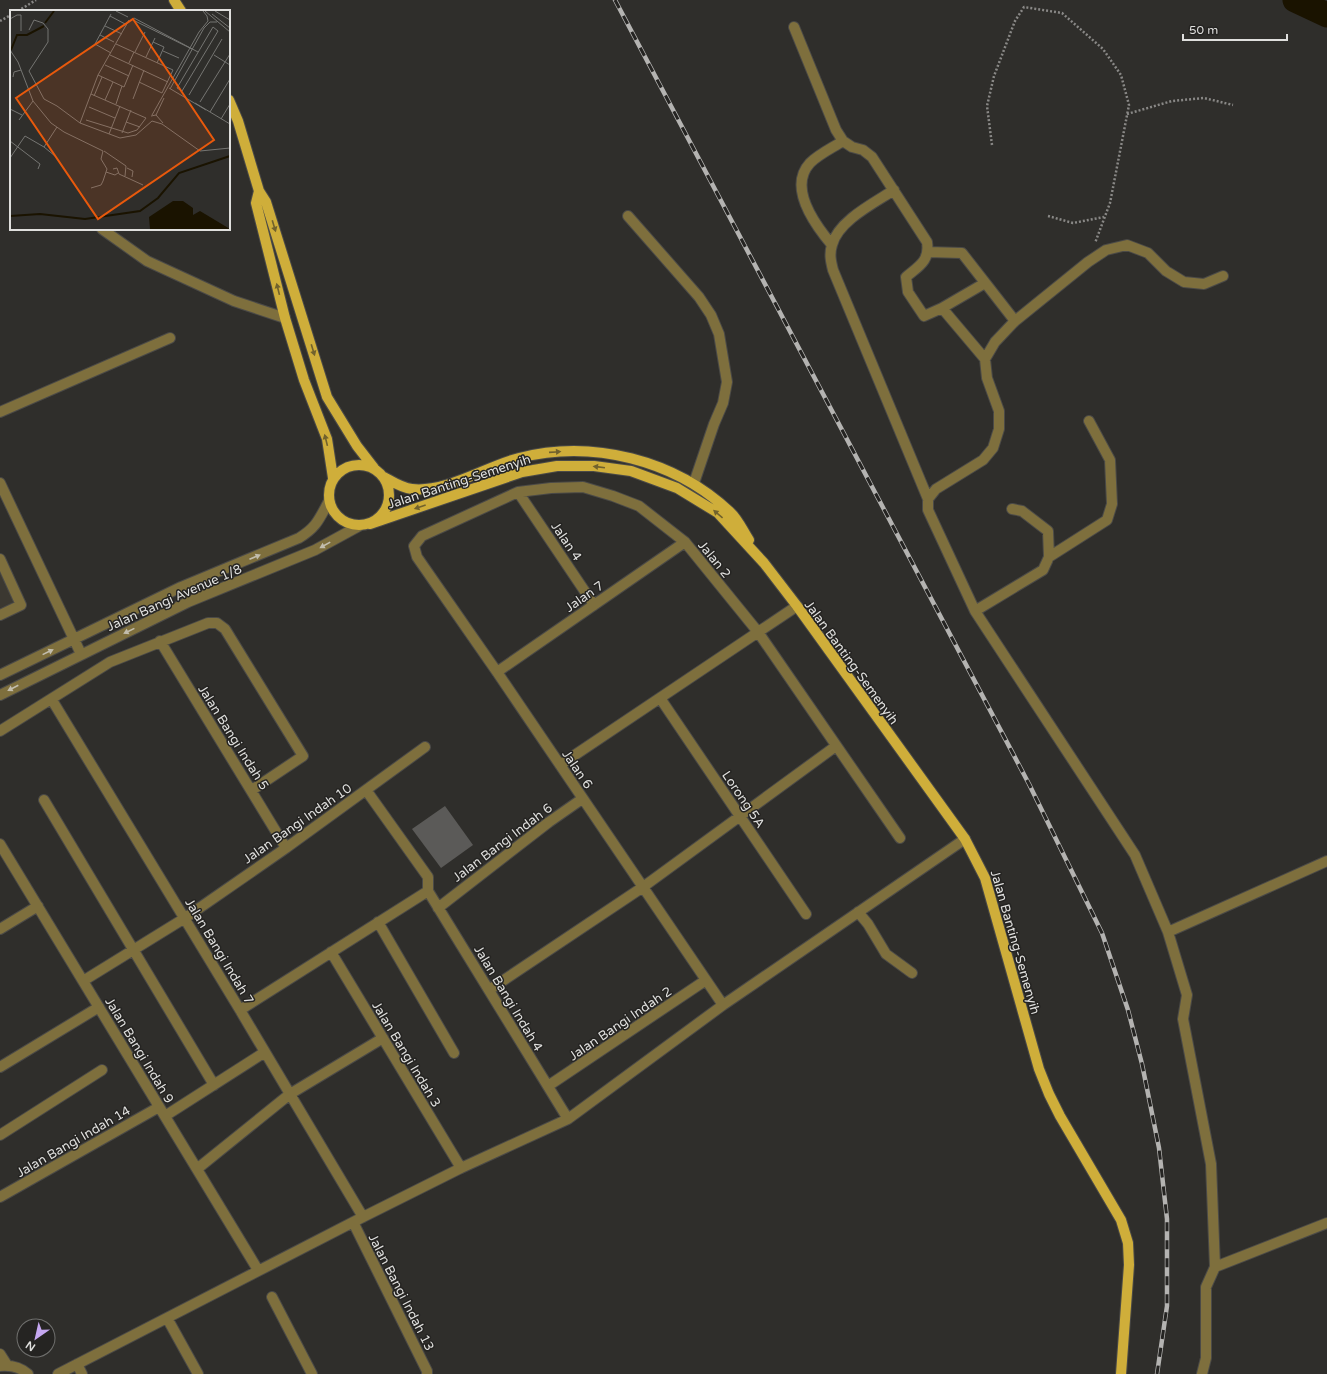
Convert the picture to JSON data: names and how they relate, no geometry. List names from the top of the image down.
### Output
{
  "streets": {
    "main road": ["Jalan Banting-Semenyih"],
    "street": [
      "Jalan 4",
      "Jalan 2",
      "Jalan 7",
      "Jalan Bangi Avenue 1/8",
      "Jalan Bangi Indah 5",
      "Jalan 6",
      "Lorong 5A",
      "Jalan Bangi Indah 10",
      "Jalan Bangi Indah 6",
      "Jalan Bangi Indah 7",
      "Jalan Bangi Indah 4",
      "Jalan Bangi Indah 2",
      "Jalan Bangi Indah 9",
      "Jalan Bangi Indah 3",
      "Jalan Bangi Indah 14",
      "Jalan Bangi Indah 13"
    ]
  },
  "crossings": [
    ["Jalan Banting-Semenyih", "Jalan Bangi Avenue 1/8"],
    ["Jalan 4", "Jalan 2"],
    ["Jalan 4", "Jalan 7"],
    ["Jalan 2", "Jalan 7"],
    ["Jalan 2", "Jalan 6"],
    ["Jalan 7", "Jalan 6"],
    ["Jalan Bangi Indah 5", "Jalan Bangi Indah 10"],
    ["Jalan 6", "Jalan Bangi Indah 6"],
    ["Jalan 6", "Jalan Bangi Indah 2"],
    ["Jalan Bangi Indah 10", "Jalan Bangi Indah 7"],
    ["Jalan Bangi Indah 10", "Jalan Bangi Indah 9"],
    ["Jalan Bangi Indah 6", "Jalan Bangi Indah 4"],
    ["Jalan Bangi Indah 4", "Jalan Bangi Indah 2"],
    ["Jalan Bangi Indah 9", "Jalan Bangi Indah 14"]
  ],
  "scale_bar": "50 m",
  "north": "bottom left"
}
